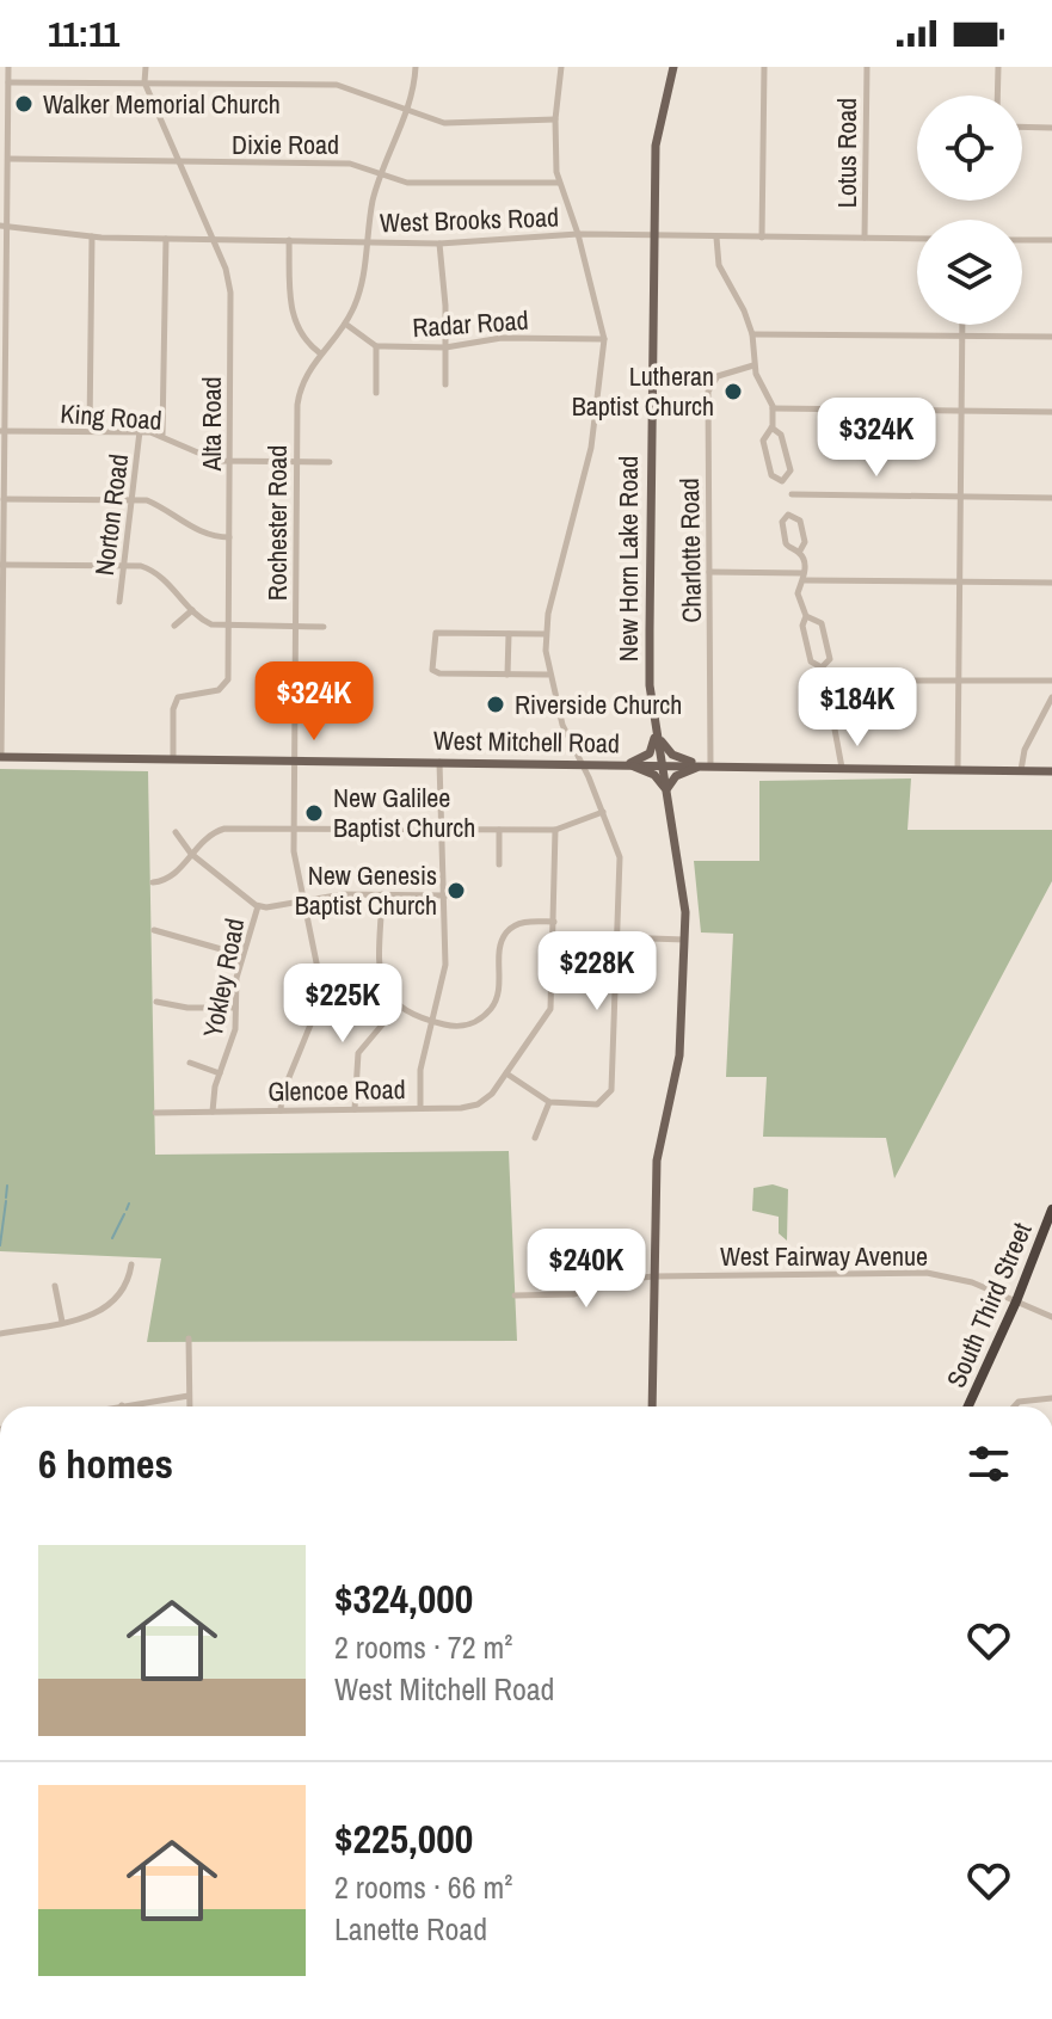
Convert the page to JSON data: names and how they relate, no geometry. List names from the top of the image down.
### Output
{
  "streets": {
    "highway": ["South Third Street"],
    "main road": ["New Horn Lake Road", "West Mitchell Road"],
    "street": [
      "Dixie Road",
      "Lotus Road",
      "West Brooks Road",
      "Radar Road",
      "King Road",
      "Alta Road",
      "Norton Road",
      "Rochester Road",
      "Charlotte Road",
      "Yokley Road",
      "Glencoe Road",
      "West Fairway Avenue"
    ]
  },
  "crossings": [
    ["Dixie Road", "Alta Road"],
    ["Dixie Road", "Rochester Road"],
    ["Lotus Road", "West Brooks Road"],
    ["West Brooks Road", "Alta Road"],
    ["West Brooks Road", "Rochester Road"],
    ["West Brooks Road", "New Horn Lake Road"],
    ["Radar Road", "Rochester Road"],
    ["King Road", "Alta Road"],
    ["King Road", "Norton Road"],
    ["King Road", "Rochester Road"],
    ["Alta Road", "West Mitchell Road"],
    ["Rochester Road", "West Mitchell Road"],
    ["Rochester Road", "Glencoe Road"],
    ["Charlotte Road", "West Mitchell Road"],
    ["New Horn Lake Road", "West Mitchell Road"],
    ["New Horn Lake Road", "West Fairway Avenue"],
    ["Yokley Road", "Glencoe Road"],
    ["West Fairway Avenue", "South Third Street"]
  ],
  "places": [
    "Walker Memorial Church",
    "Lutheran Baptist Church",
    "Riverside Church",
    "New Galilee Baptist Church",
    "New Genesis Baptist Church"
  ],
  "page": {
    "status": "11:11",
    "price": [
      "$324K",
      "$324K",
      "$184K",
      "$228K",
      "$225K",
      "$240K"
    ],
    "heading": "6 homes",
    "list": [
      {
        "name": "$324,000",
        "note": "2 rooms · 72 m² · West Mitchell Road"
      },
      {
        "name": "$225,000",
        "note": "2 rooms · 66 m² · Lanette Road"
      }
    ]
  }
}
